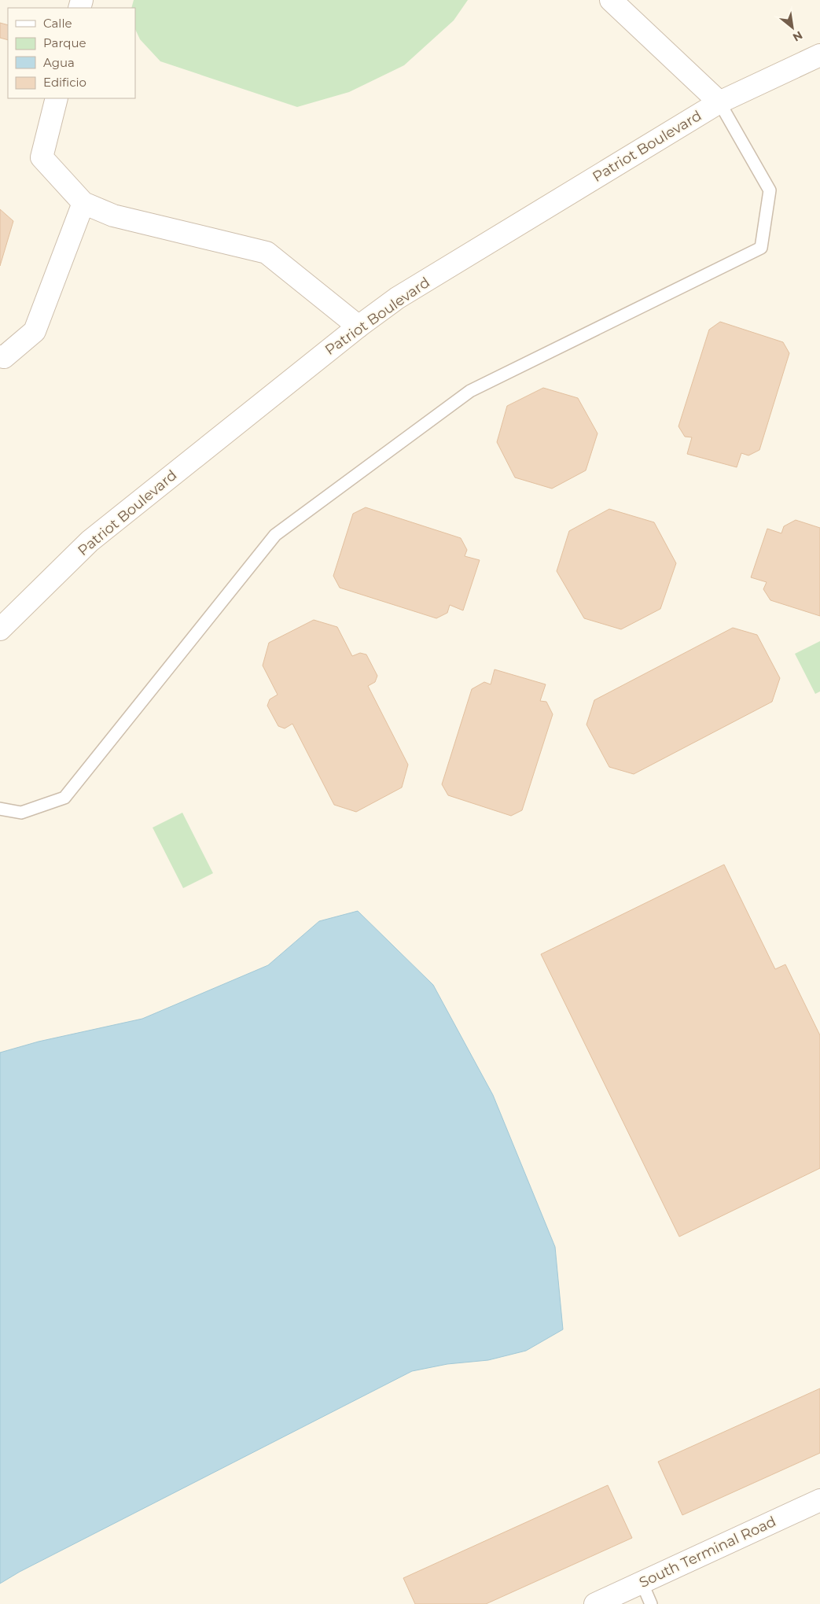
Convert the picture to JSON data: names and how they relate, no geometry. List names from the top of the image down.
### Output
{
  "streets": {
    "street": ["Patriot Boulevard", "South Terminal Road"]
  },
  "legend": [
    "Calle",
    "Parque",
    "Agua",
    "Edificio"
  ],
  "north": "bottom right"
}
